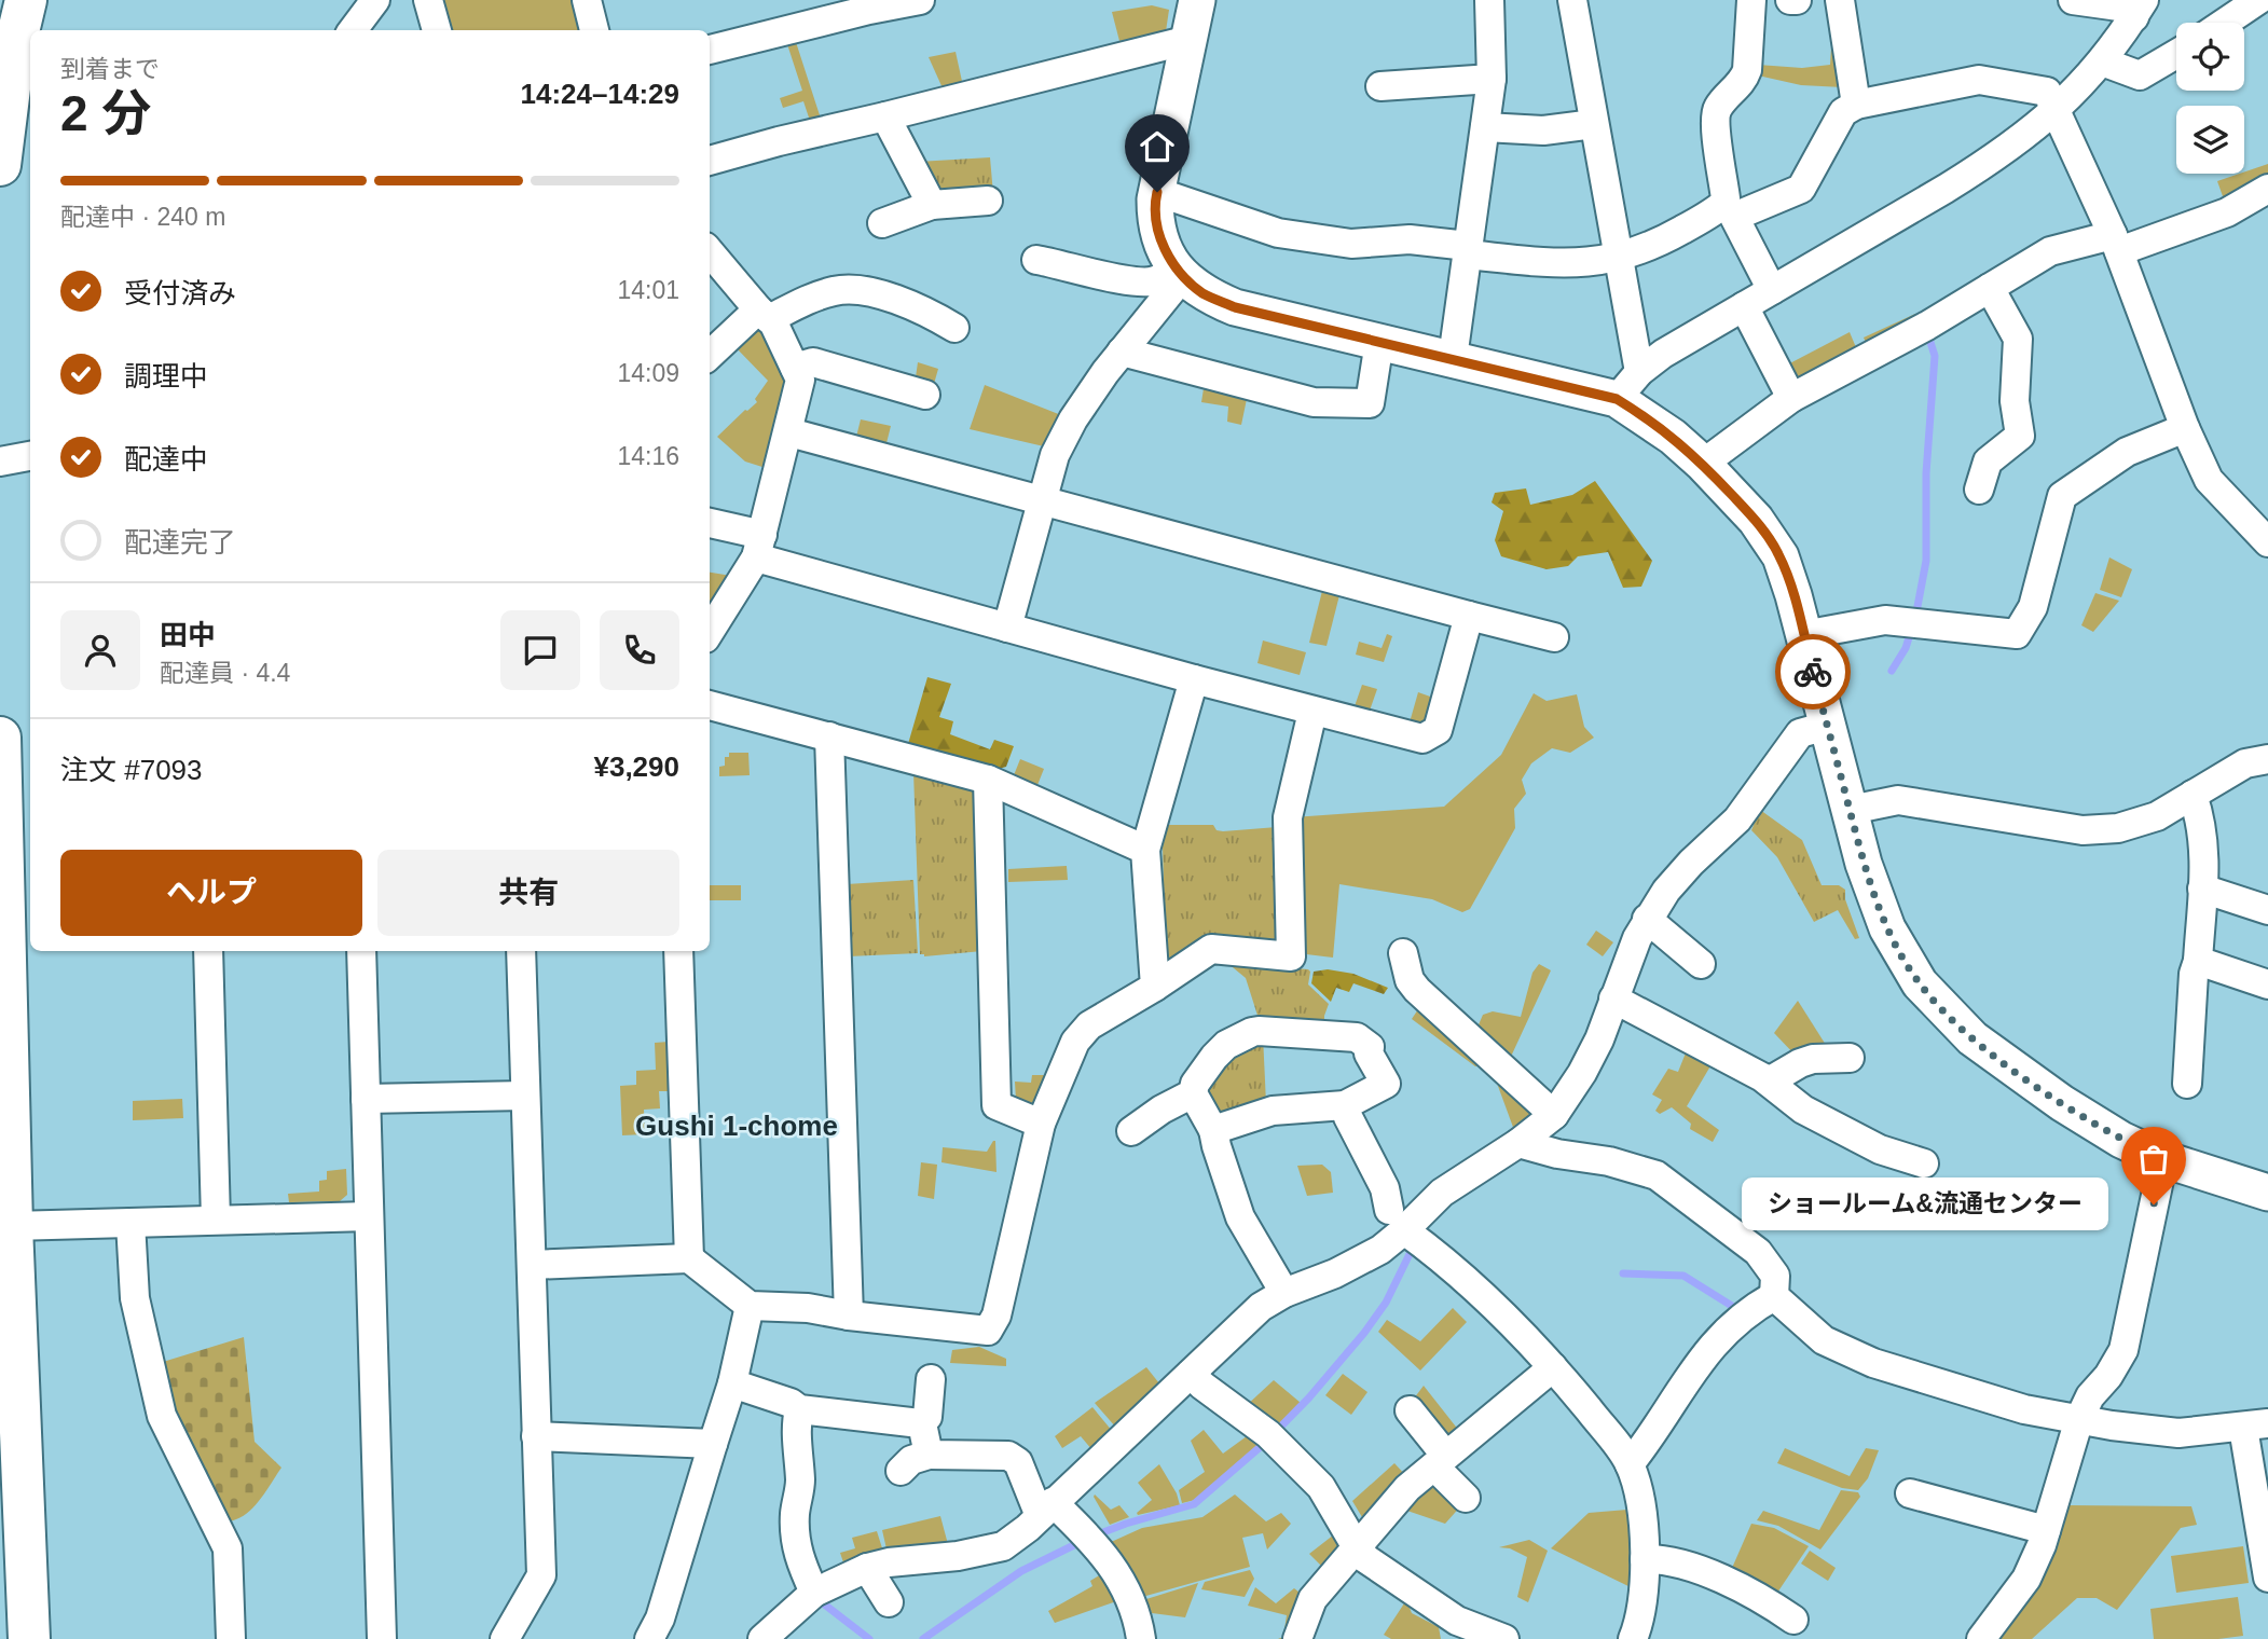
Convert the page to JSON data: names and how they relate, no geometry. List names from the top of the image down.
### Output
{
  "districts": ["Gushi 1-chome"],
  "places": ["ショールーム&流通センター"],
  "page": {
    "heading": ["2 分", "到着まで", "14:24–14:29"],
    "panel": [
      "田中",
      "配達員 · 4.4",
      "注文 #7093",
      "¥3,290"
    ],
    "bar": "配達中 · 240 m",
    "list": [
      ["受付済み", "14:01"],
      ["調理中", "14:09"],
      ["配達中", "14:16"],
      "配達完了"
    ],
    "buttons": ["ヘルプ", "共有"],
    "bubble": "ショールーム&流通センター"
  }
}
